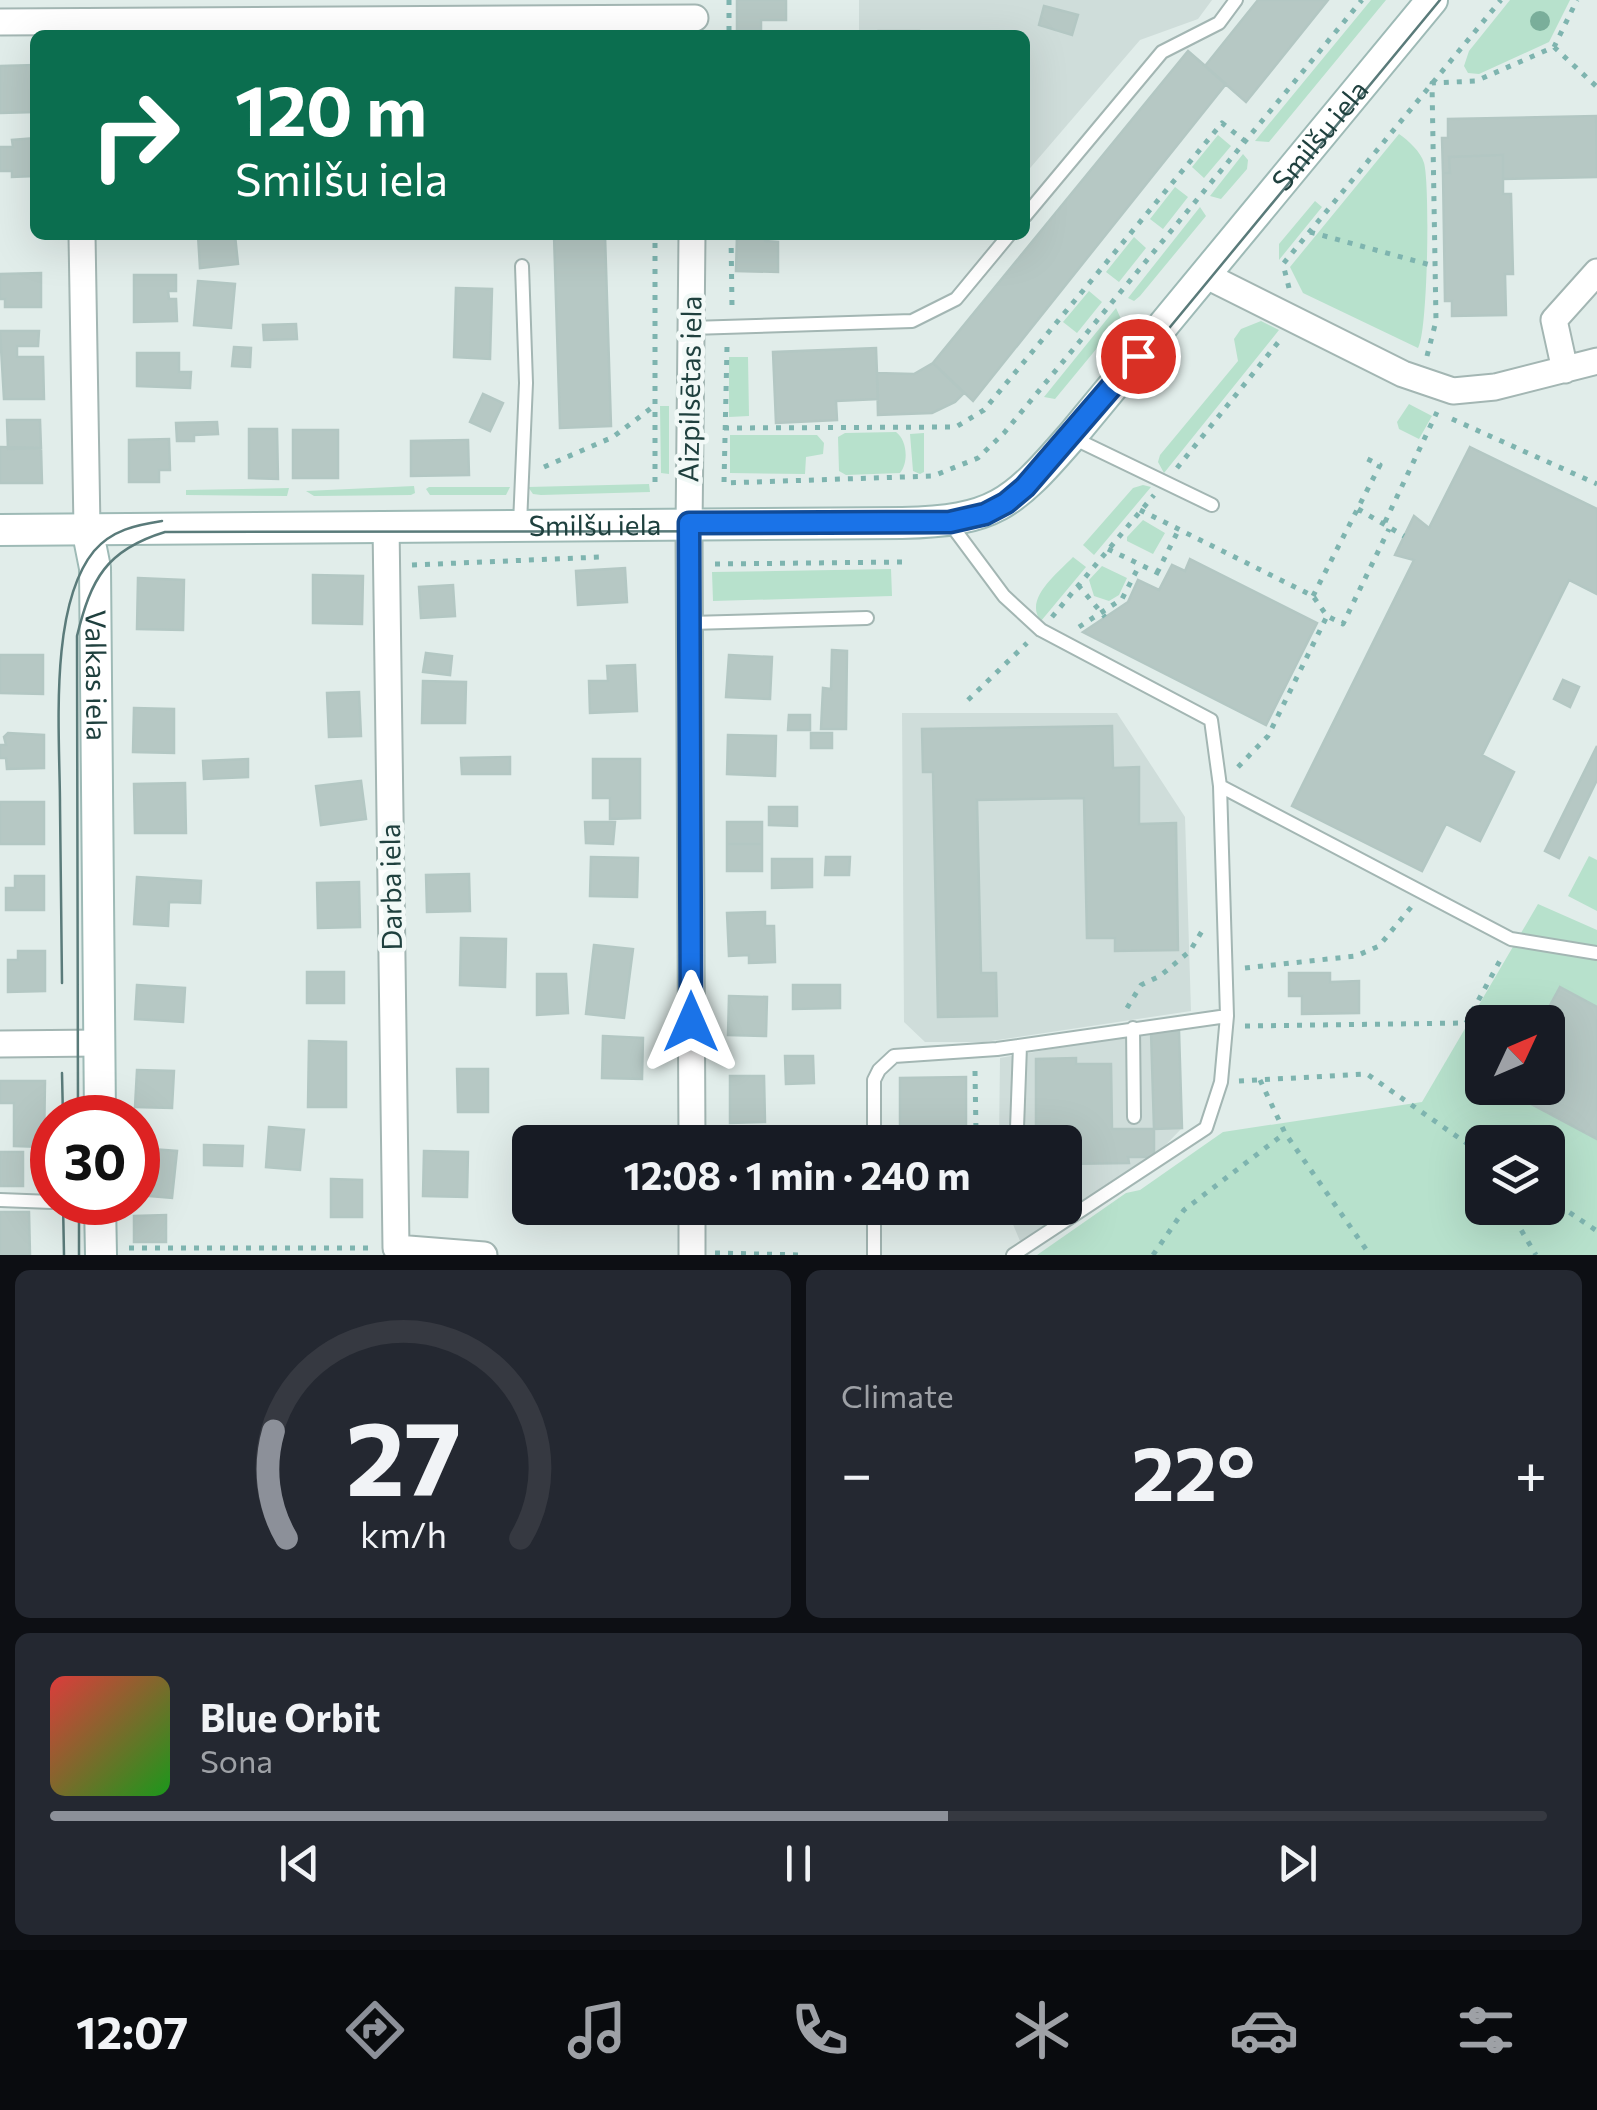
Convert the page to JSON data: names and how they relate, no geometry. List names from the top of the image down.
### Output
{
  "streets": {
    "street": [
      "Smilšu iela",
      "Aizpilsētas iela",
      "Valkas iela",
      "Darba iela"
    ]
  },
  "crossings": [
    ["Smilšu iela", "Aizpilsētas iela"],
    ["Smilšu iela", "Valkas iela"],
    ["Smilšu iela", "Darba iela"]
  ],
  "north": "top right",
  "page": {
    "turn": ["120 m", "Smilšu iela"],
    "limit": "30",
    "trip": "12:08 · 1 min · 240 m",
    "tile": "Climate",
    "heat": ["−", "22°", "+"],
    "song": ["Blue Orbit", "Sona"],
    "tabs": "12:07",
    "gauge": ["27", "km/h"]
  }
}
